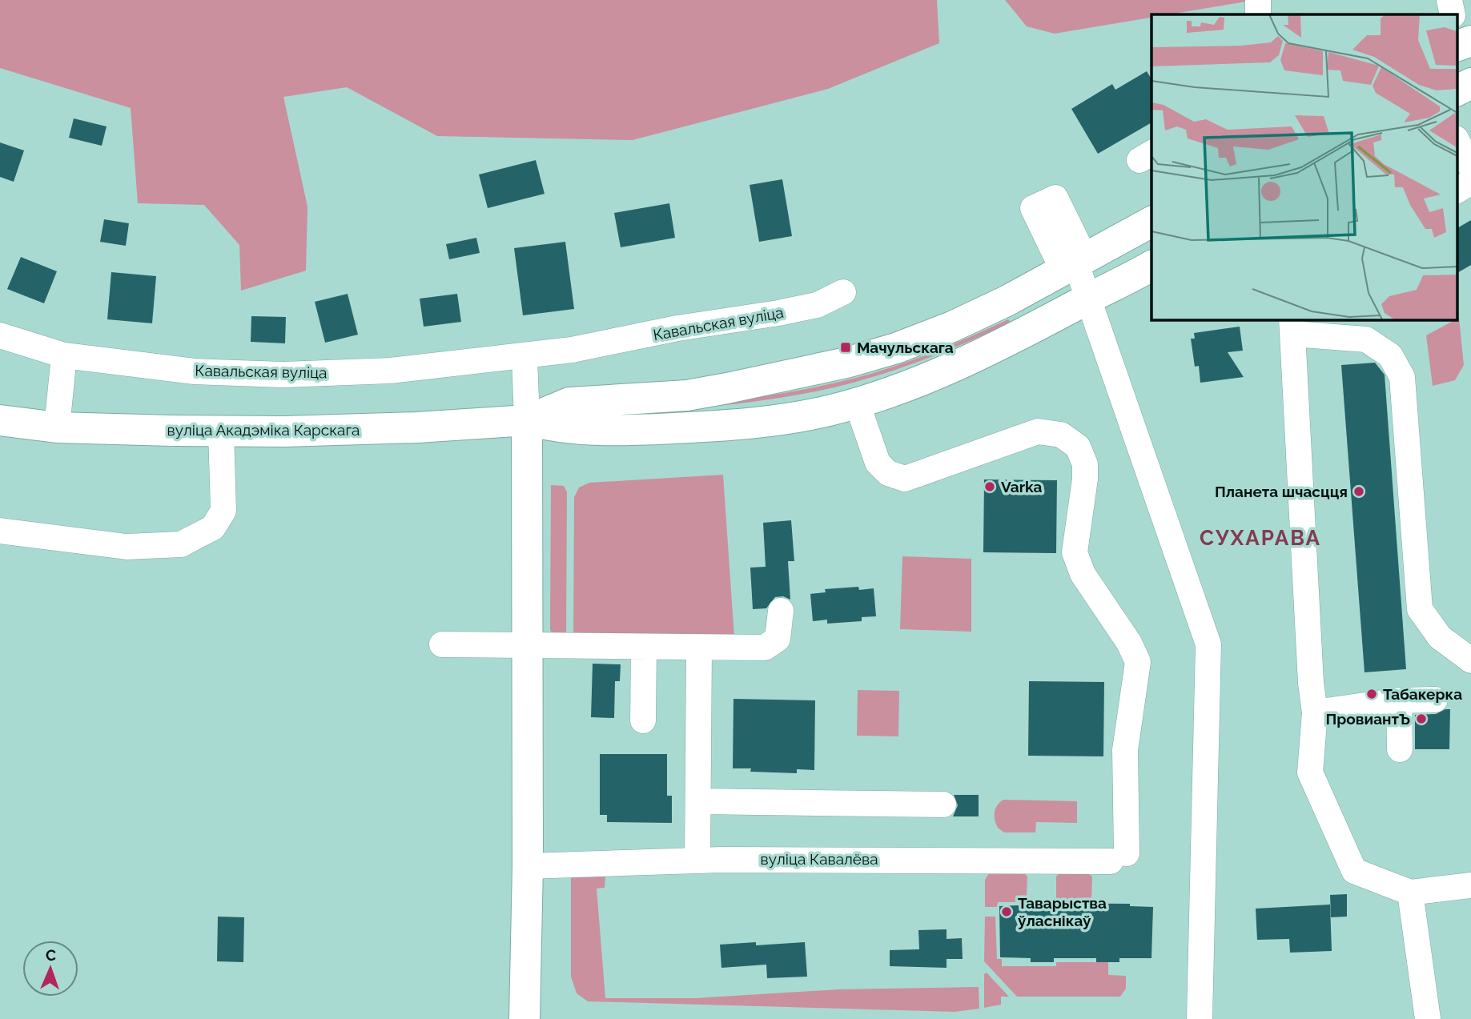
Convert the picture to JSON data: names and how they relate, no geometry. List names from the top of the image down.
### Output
{
  "streets": {
    "main road": ["вуліца Акадэміка Карскага"],
    "street": ["Кавальская вуліца", "вуліца Кавалёва"]
  },
  "crossings": [
    ["вуліца Акадэміка Карскага", "вуліца Кавалёва"]
  ],
  "districts": ["СУХАРАВА"],
  "places": {
    "transit": ["Мачульскага"],
    "other": [
      "Varka",
      "Планета шчасцця",
      "Табакерка",
      "ПровиантЪ",
      "Таварыства ўласнікаў"
    ]
  },
  "north": "top"
}
